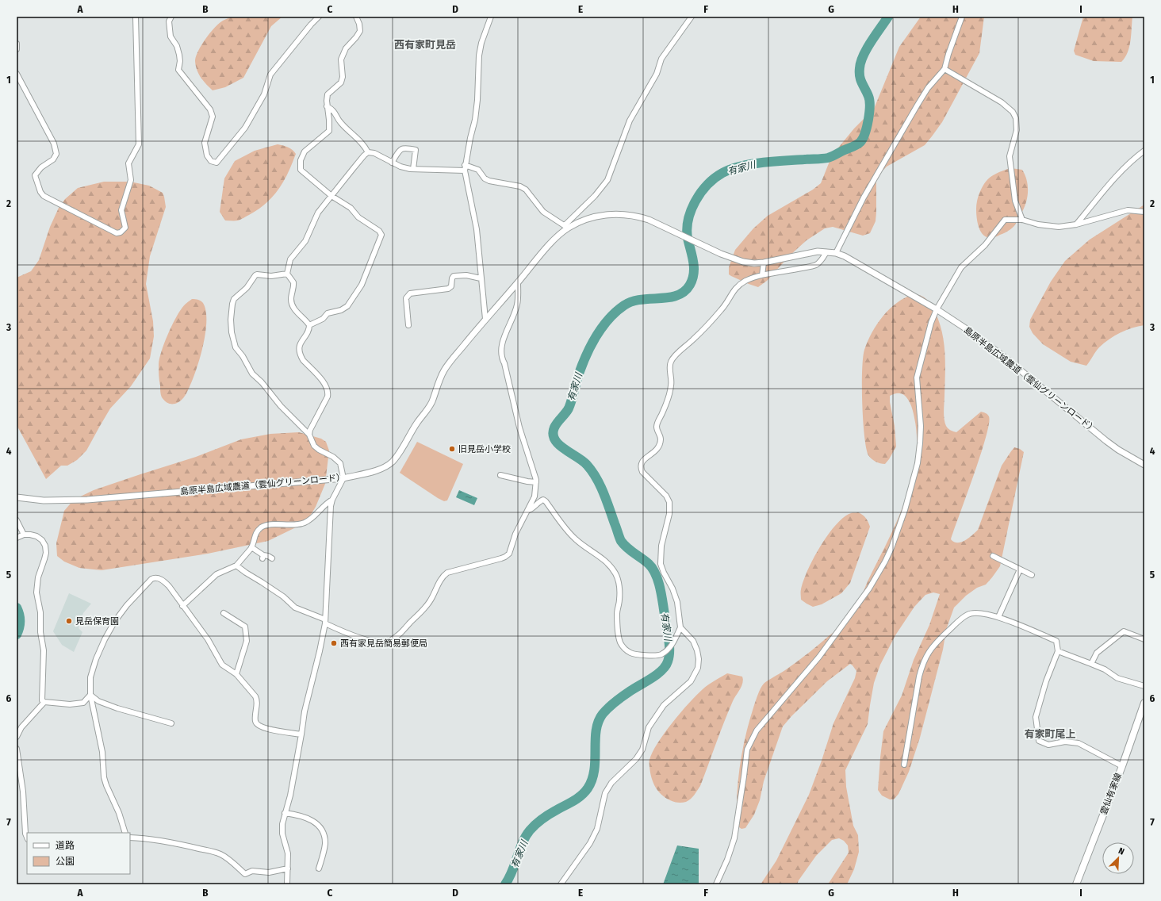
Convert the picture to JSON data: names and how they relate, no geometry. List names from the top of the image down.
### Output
{
  "streets": {
    "main road": ["雲仙有家線"],
    "street": ["島原半島広域農道（雲仙グリーンロード）"]
  },
  "districts": ["西有家町見岳", "有家町尾上"],
  "water": ["有家川"],
  "places": ["旧見岳小学校", "見岳保育園", "西有家見岳簡易郵便局"],
  "legend": ["道路", "公園"],
  "north": "top right",
  "grid": {
    "columns": [
      "A",
      "B",
      "C",
      "D",
      "E",
      "F",
      "G",
      "H",
      "I"
    ],
    "rows": [
      "1",
      "2",
      "3",
      "4",
      "5",
      "6",
      "7"
    ]
  }
}
